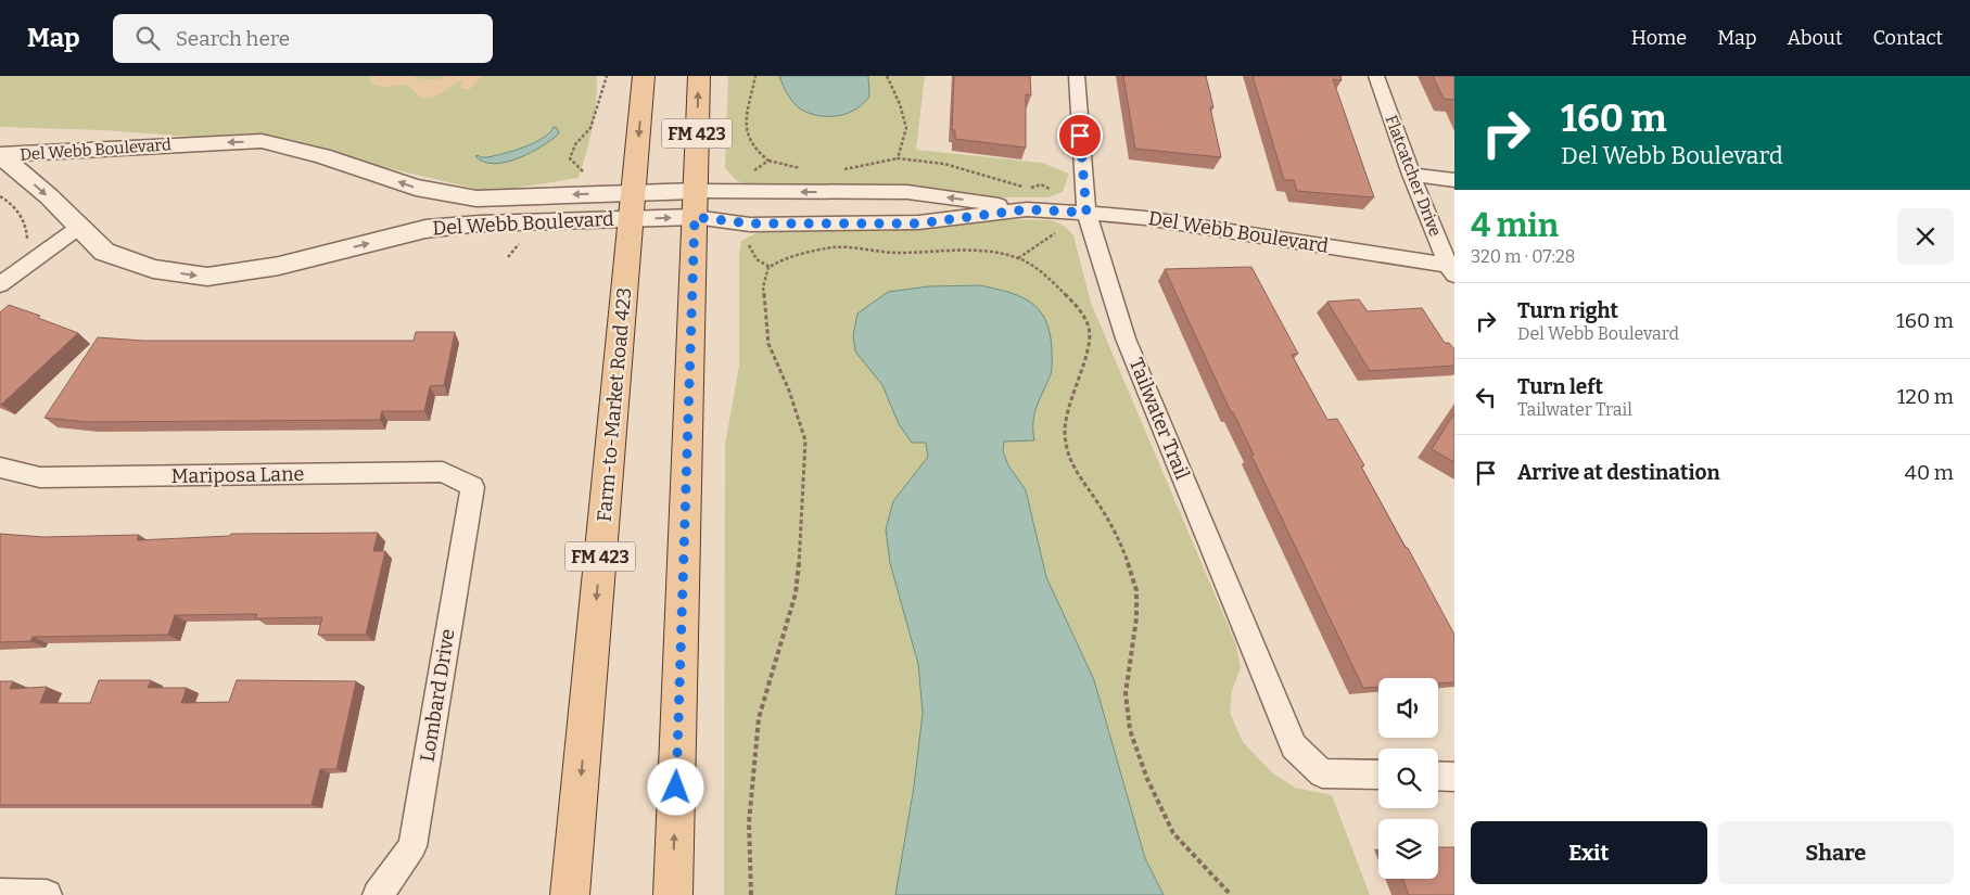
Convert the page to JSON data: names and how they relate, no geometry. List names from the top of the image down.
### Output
{
  "streets": {
    "main road": ["FM 423", "Farm-to-Market Road 423"],
    "street": [
      "Del Webb Boulevard",
      "Flatcatcher Drive",
      "Tailwater Trail",
      "Mariposa Lane",
      "Lombard Drive"
    ]
  },
  "crossings": [
    ["FM 423", "Del Webb Boulevard"],
    ["Del Webb Boulevard", "Flatcatcher Drive"],
    ["Del Webb Boulevard", "Farm-to-Market Road 423"],
    ["Del Webb Boulevard", "Tailwater Trail"],
    ["Mariposa Lane", "Lombard Drive"]
  ],
  "page": {
    "header": "Map",
    "search": "Search here",
    "nav": [
      "Home",
      "Map",
      "About",
      "Contact"
    ],
    "turn": ["160 m", "Del Webb Boulevard"],
    "heading": ["4 min", "320 m · 07:28"],
    "list": [
      {
        "name": "Turn right",
        "note": "Del Webb Boulevard",
        "value": "160 m"
      },
      {
        "name": "Turn left",
        "note": "Tailwater Trail",
        "value": "120 m"
      },
      {
        "name": "Arrive at destination",
        "value": "40 m"
      }
    ],
    "buttons": ["Exit", "Share"]
  }
}
